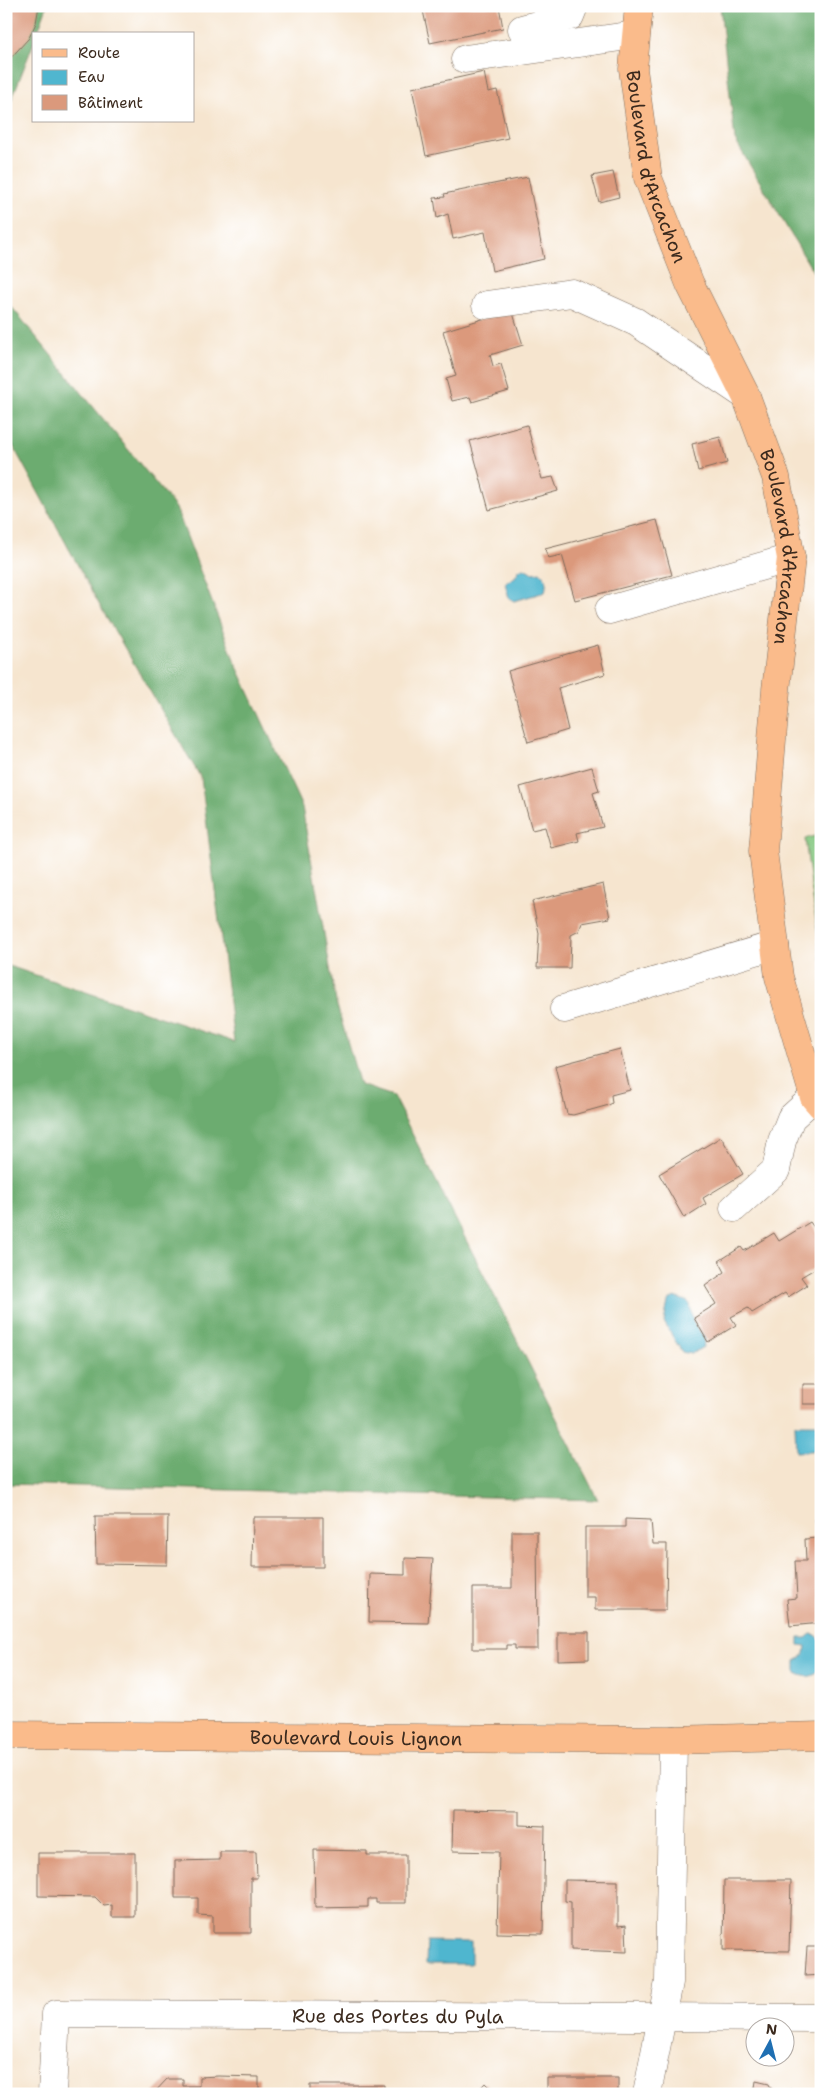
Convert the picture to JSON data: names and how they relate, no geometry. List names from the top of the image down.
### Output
{
  "streets": {
    "main road": ["Boulevard d'Arcachon", "Boulevard Louis Lignon"],
    "street": ["Rue des Portes du Pyla"]
  },
  "legend": ["Route", "Eau", "Bâtiment"],
  "north": "top"
}
